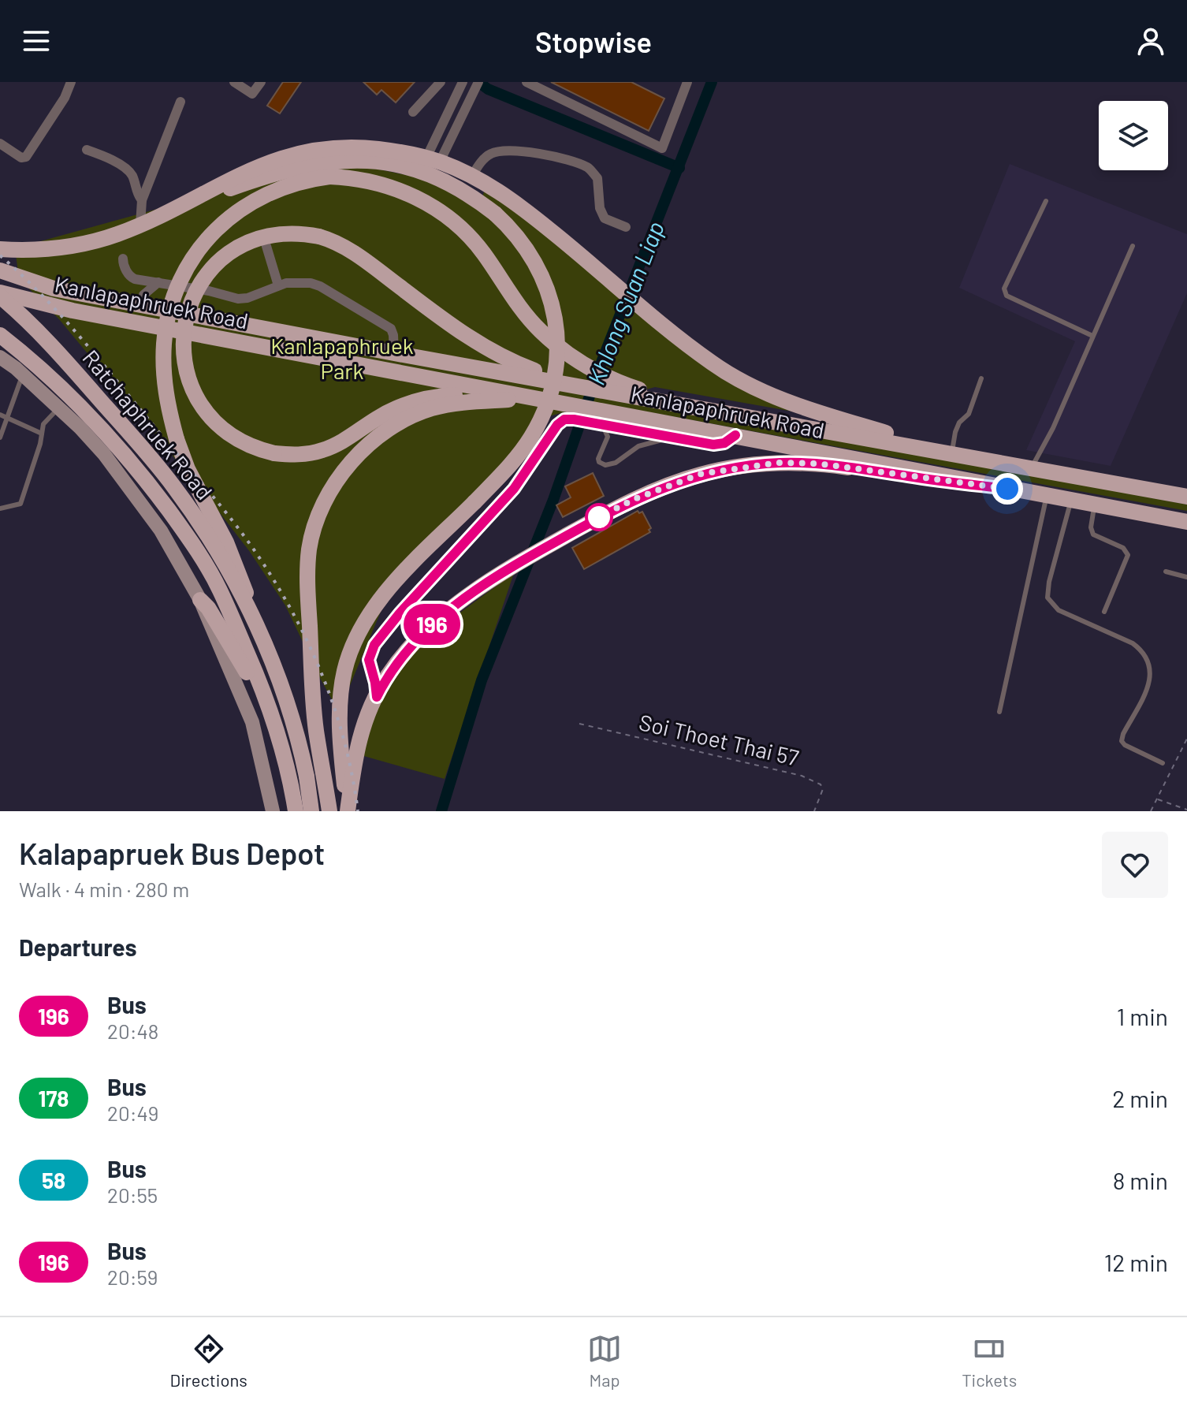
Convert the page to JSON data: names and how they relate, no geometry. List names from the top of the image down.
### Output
{
  "streets": {
    "main road": ["Kanlapaphruek Road", "Ratchaphruek Road"],
    "path": ["Soi Thoet Thai 57"]
  },
  "crossings": [
    ["Kanlapaphruek Road", "Ratchaphruek Road"]
  ],
  "water": ["Khlong Suan Liap"],
  "parks": ["Kanlapaphruek Park"],
  "lines": ["bus line 196"],
  "page": {
    "header": "Stopwise",
    "on_map": "196",
    "heading": [
      ["Kalapapruek Bus Depot", "Walk · 4 min · 280 m"],
      "Departures"
    ],
    "list": [
      {
        "mark": "196",
        "name": "Bus",
        "note": "20:48",
        "value": "1 min"
      },
      {
        "mark": "178",
        "name": "Bus",
        "note": "20:49",
        "value": "2 min"
      },
      {
        "mark": "58",
        "name": "Bus",
        "note": "20:55",
        "value": "8 min"
      },
      {
        "mark": "196",
        "name": "Bus",
        "note": "20:59",
        "value": "12 min"
      }
    ],
    "tabs": ["Directions", "Map", "Tickets"]
  }
}
